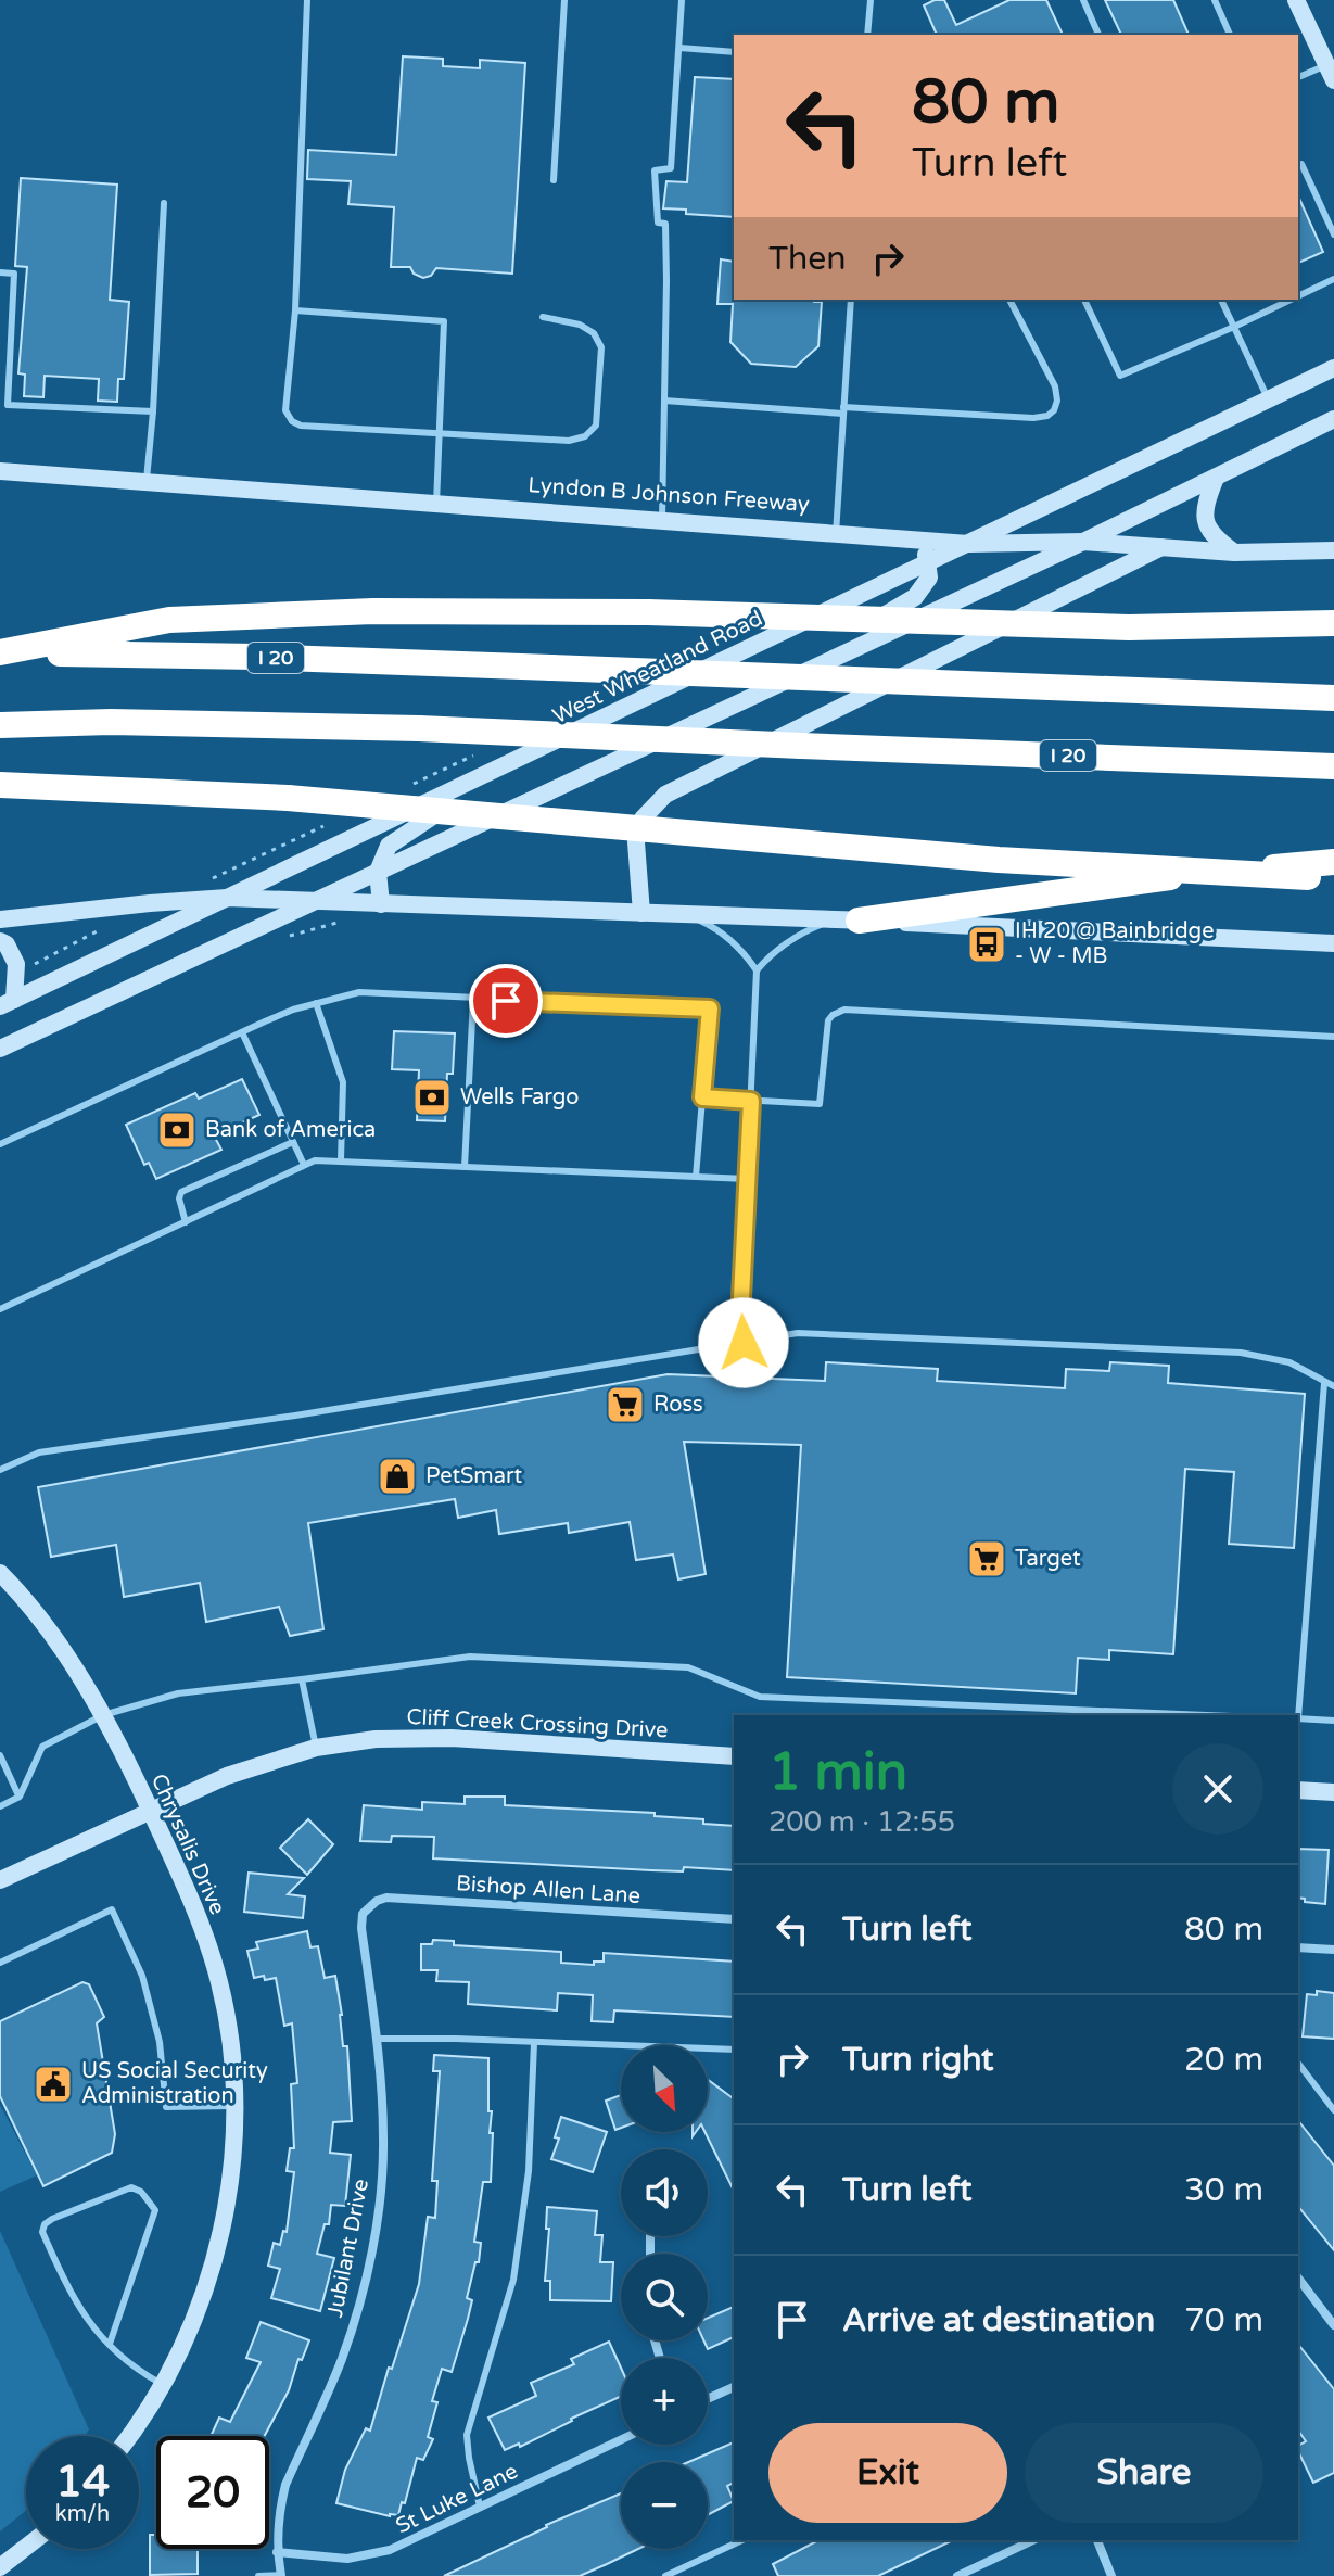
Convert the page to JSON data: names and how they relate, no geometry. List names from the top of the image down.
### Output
{
  "streets": {
    "highway": ["I 20"],
    "main road": [
      "Lyndon B Johnson Freeway",
      "West Wheatland Road",
      "Cliff Creek Crossing Drive",
      "Chrysalis Drive"
    ],
    "street": ["Bishop Allen Lane", "Jubilant Drive", "St Luke Lane"]
  },
  "crossings": [
    ["Lyndon B Johnson Freeway", "West Wheatland Road"],
    ["Cliff Creek Crossing Drive", "Chrysalis Drive"],
    ["Bishop Allen Lane", "Jubilant Drive"],
    ["Jubilant Drive", "St Luke Lane"]
  ],
  "places": {
    "bus stop": ["IH 20 @ Bainbridge - W - MB"],
    "bank": ["Wells Fargo", "Bank of America"],
    "supermarket": ["Ross", "Target"],
    "shop": ["PetSmart"],
    "public building": ["US Social Security Administration"]
  },
  "north": "bottom right",
  "page": {
    "turn": ["80 m", "Turn left"],
    "then": "Then",
    "heading": ["1 min", "200 m · 12:55"],
    "list": [
      {
        "name": "Turn left",
        "value": "80 m"
      },
      {
        "name": "Turn right",
        "value": "20 m"
      },
      {
        "name": "Turn left",
        "value": "30 m"
      },
      {
        "name": "Arrive at destination",
        "value": "70 m"
      }
    ],
    "map_buttons": ["+", "−"],
    "buttons": ["Exit", "Share"],
    "speed": "14 km/h",
    "limit": "20"
  }
}
